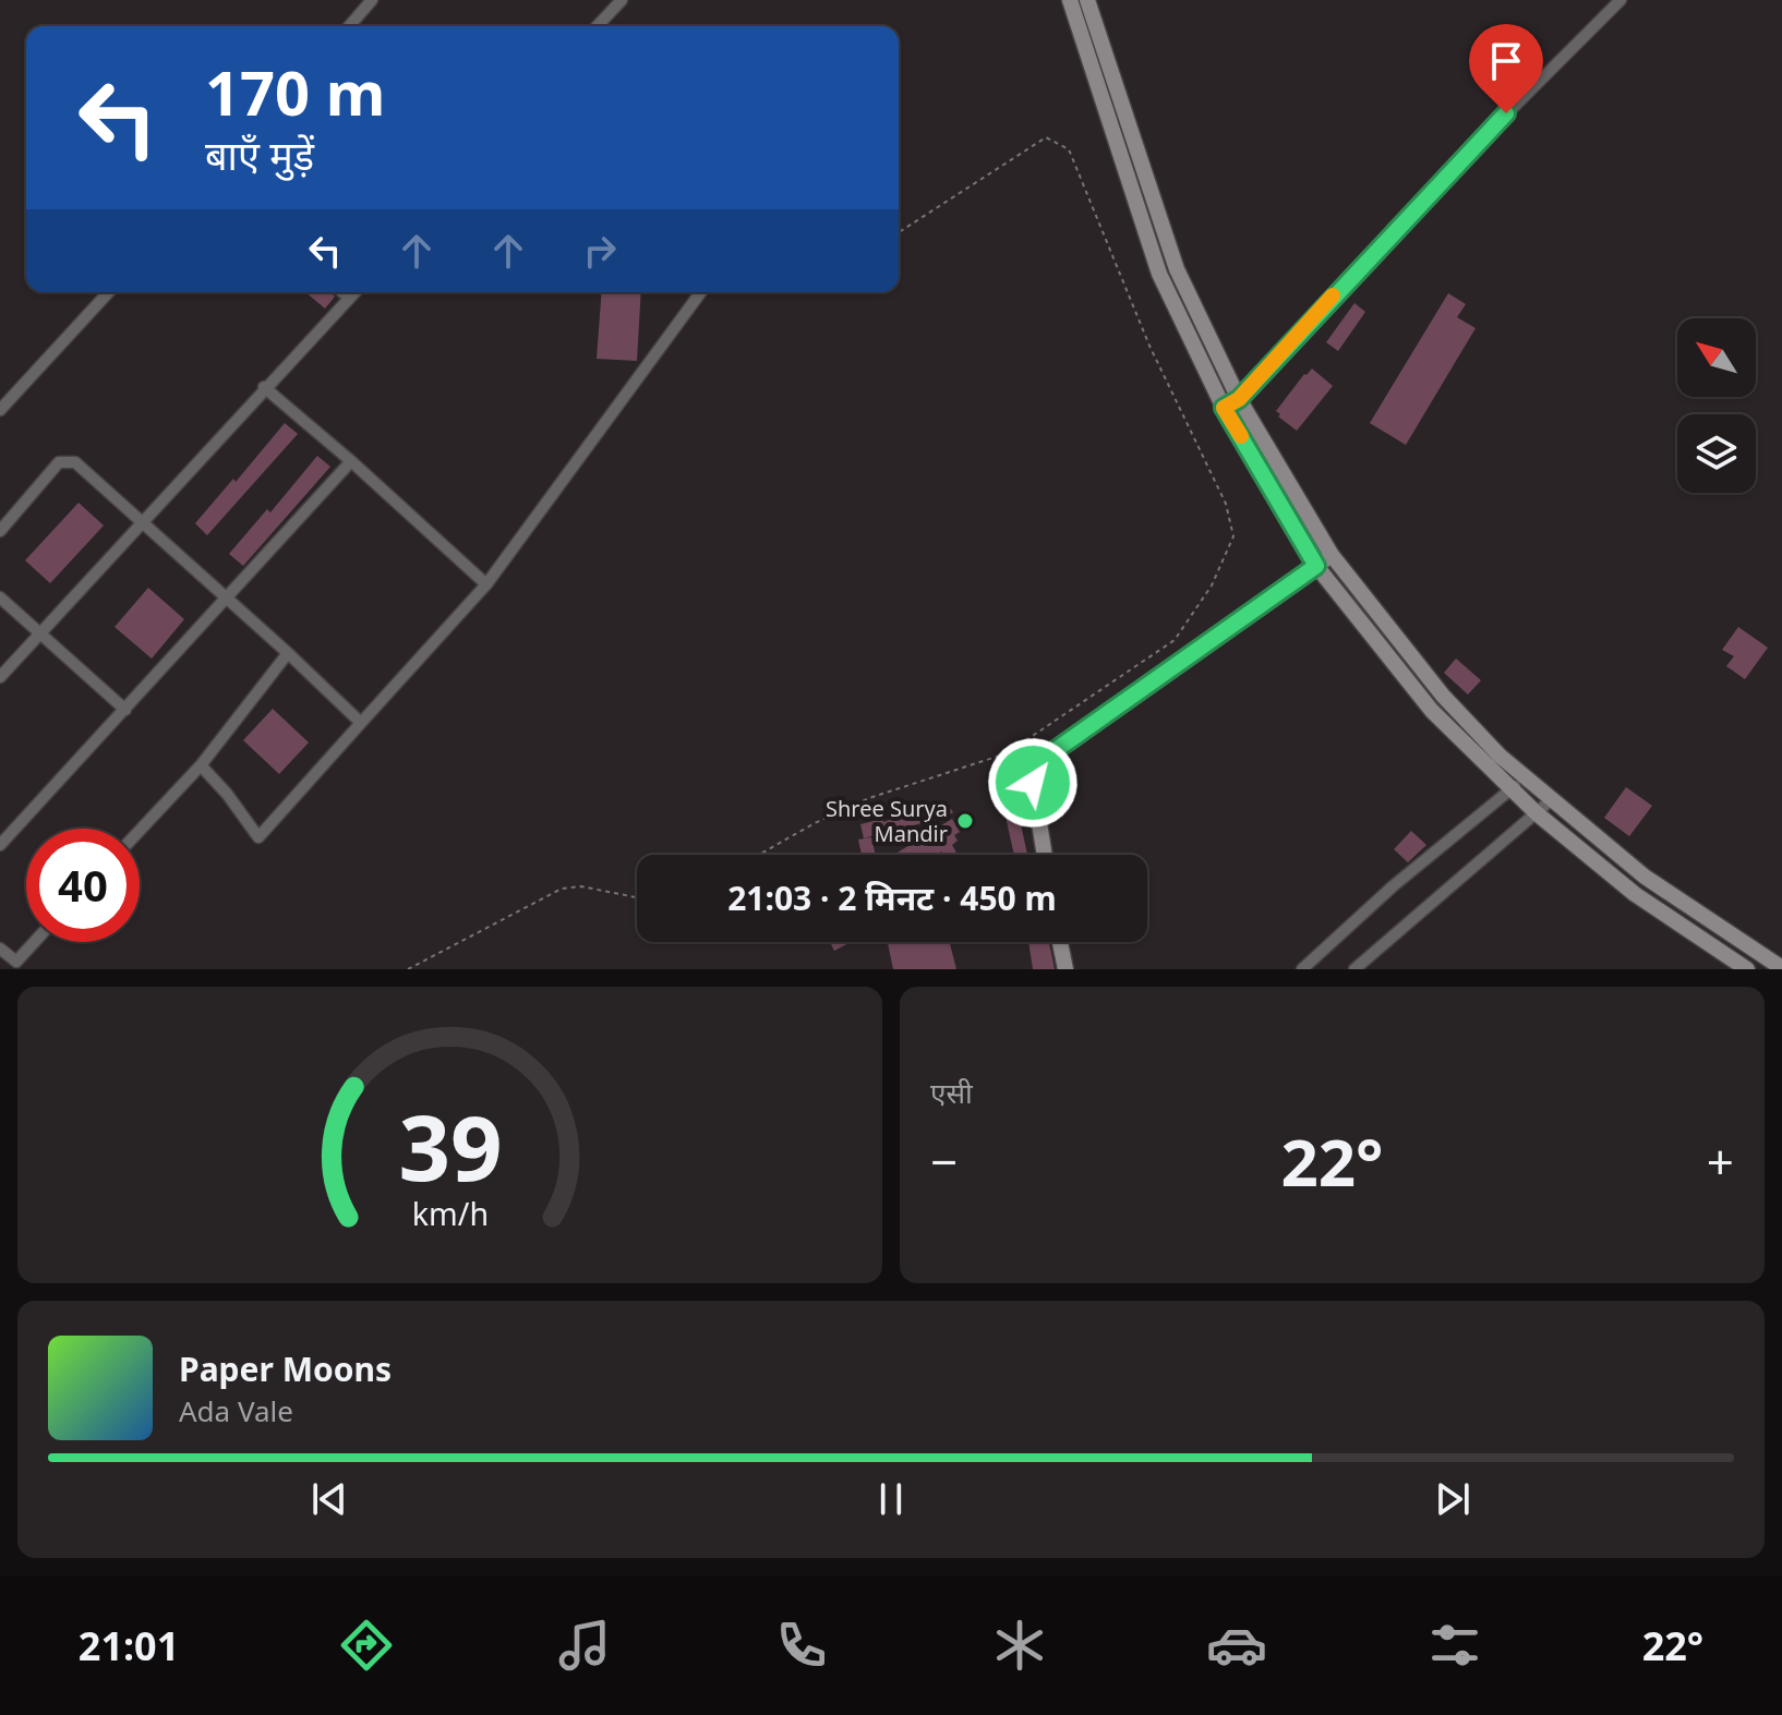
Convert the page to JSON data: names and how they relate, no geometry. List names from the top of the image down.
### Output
{
  "places": ["Shree Surya Mandir"],
  "north": "top left",
  "page": {
    "turn": ["170 m", "बाएँ मुड़ें"],
    "limit": "40",
    "trip": "21:03 · 2 मिनट · 450 m",
    "tile": "एसी",
    "heat": ["−", "22°", "+"],
    "song": ["Paper Moons", "Ada Vale"],
    "tabs": ["21:01", "22°"],
    "gauge": ["39", "km/h"]
  }
}
